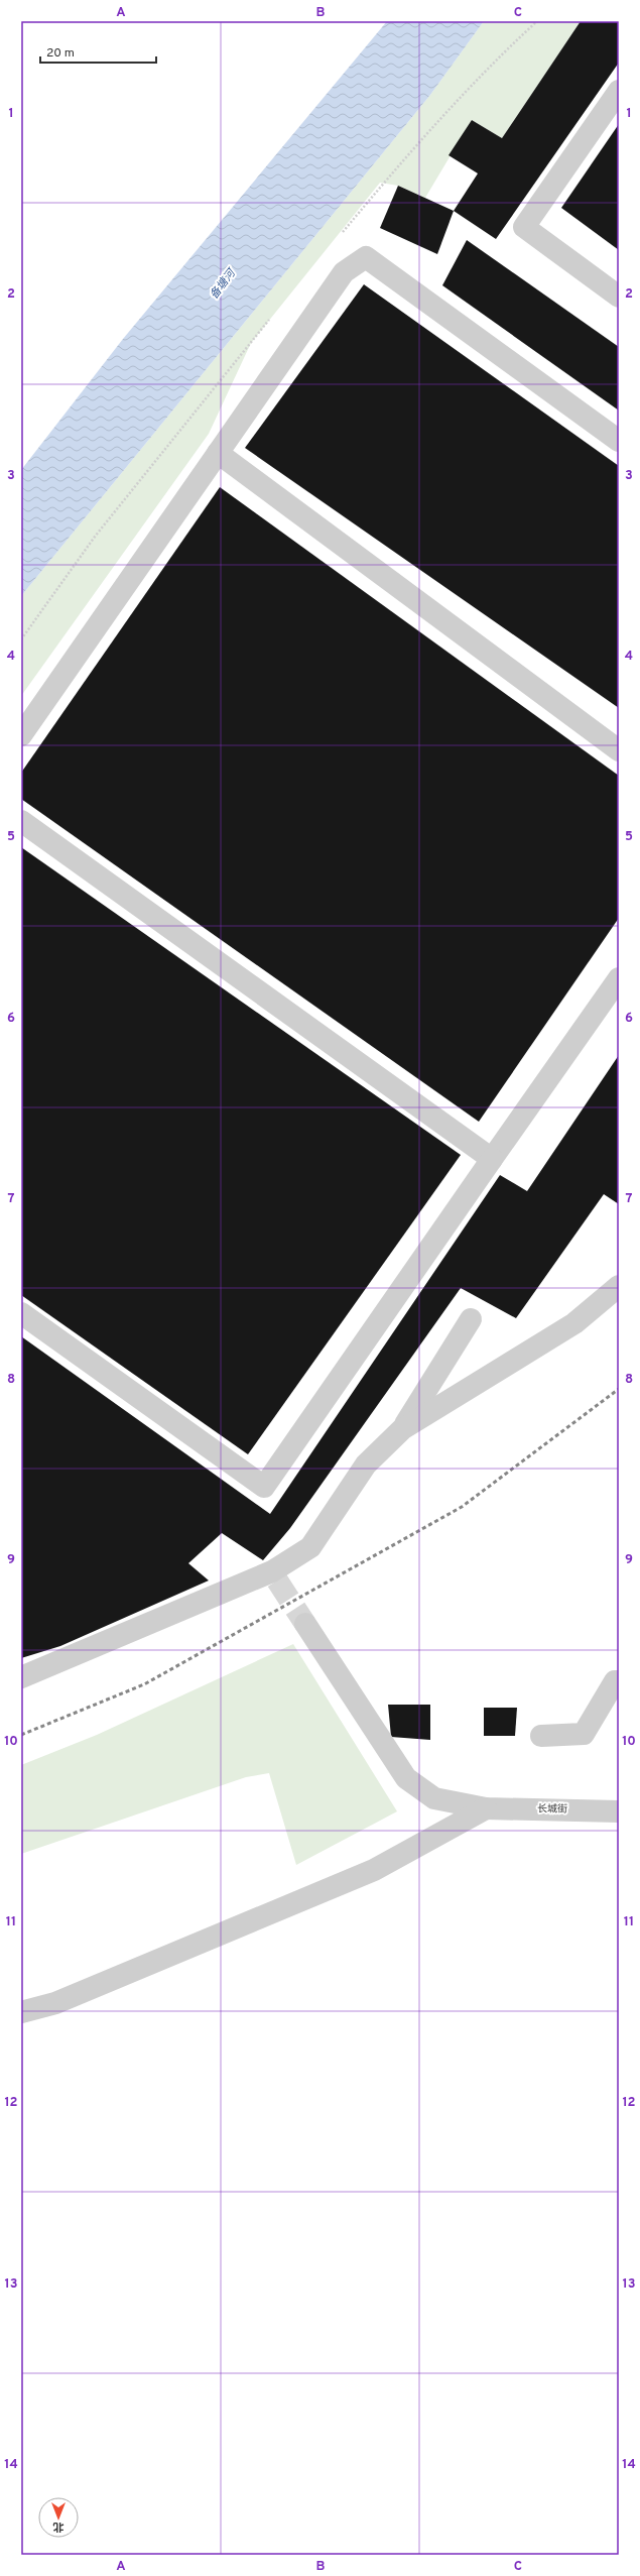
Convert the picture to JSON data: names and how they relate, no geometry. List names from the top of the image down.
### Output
{
  "streets": {
    "street": ["长城街"]
  },
  "water": ["备塘河"],
  "scale_bar": "20 m",
  "north": "bottom",
  "grid": {
    "columns": ["A", "B", "C"],
    "rows": [
      "1",
      "2",
      "3",
      "4",
      "5",
      "6",
      "7",
      "8",
      "9",
      "10",
      "11",
      "12",
      "13",
      "14"
    ]
  }
}
